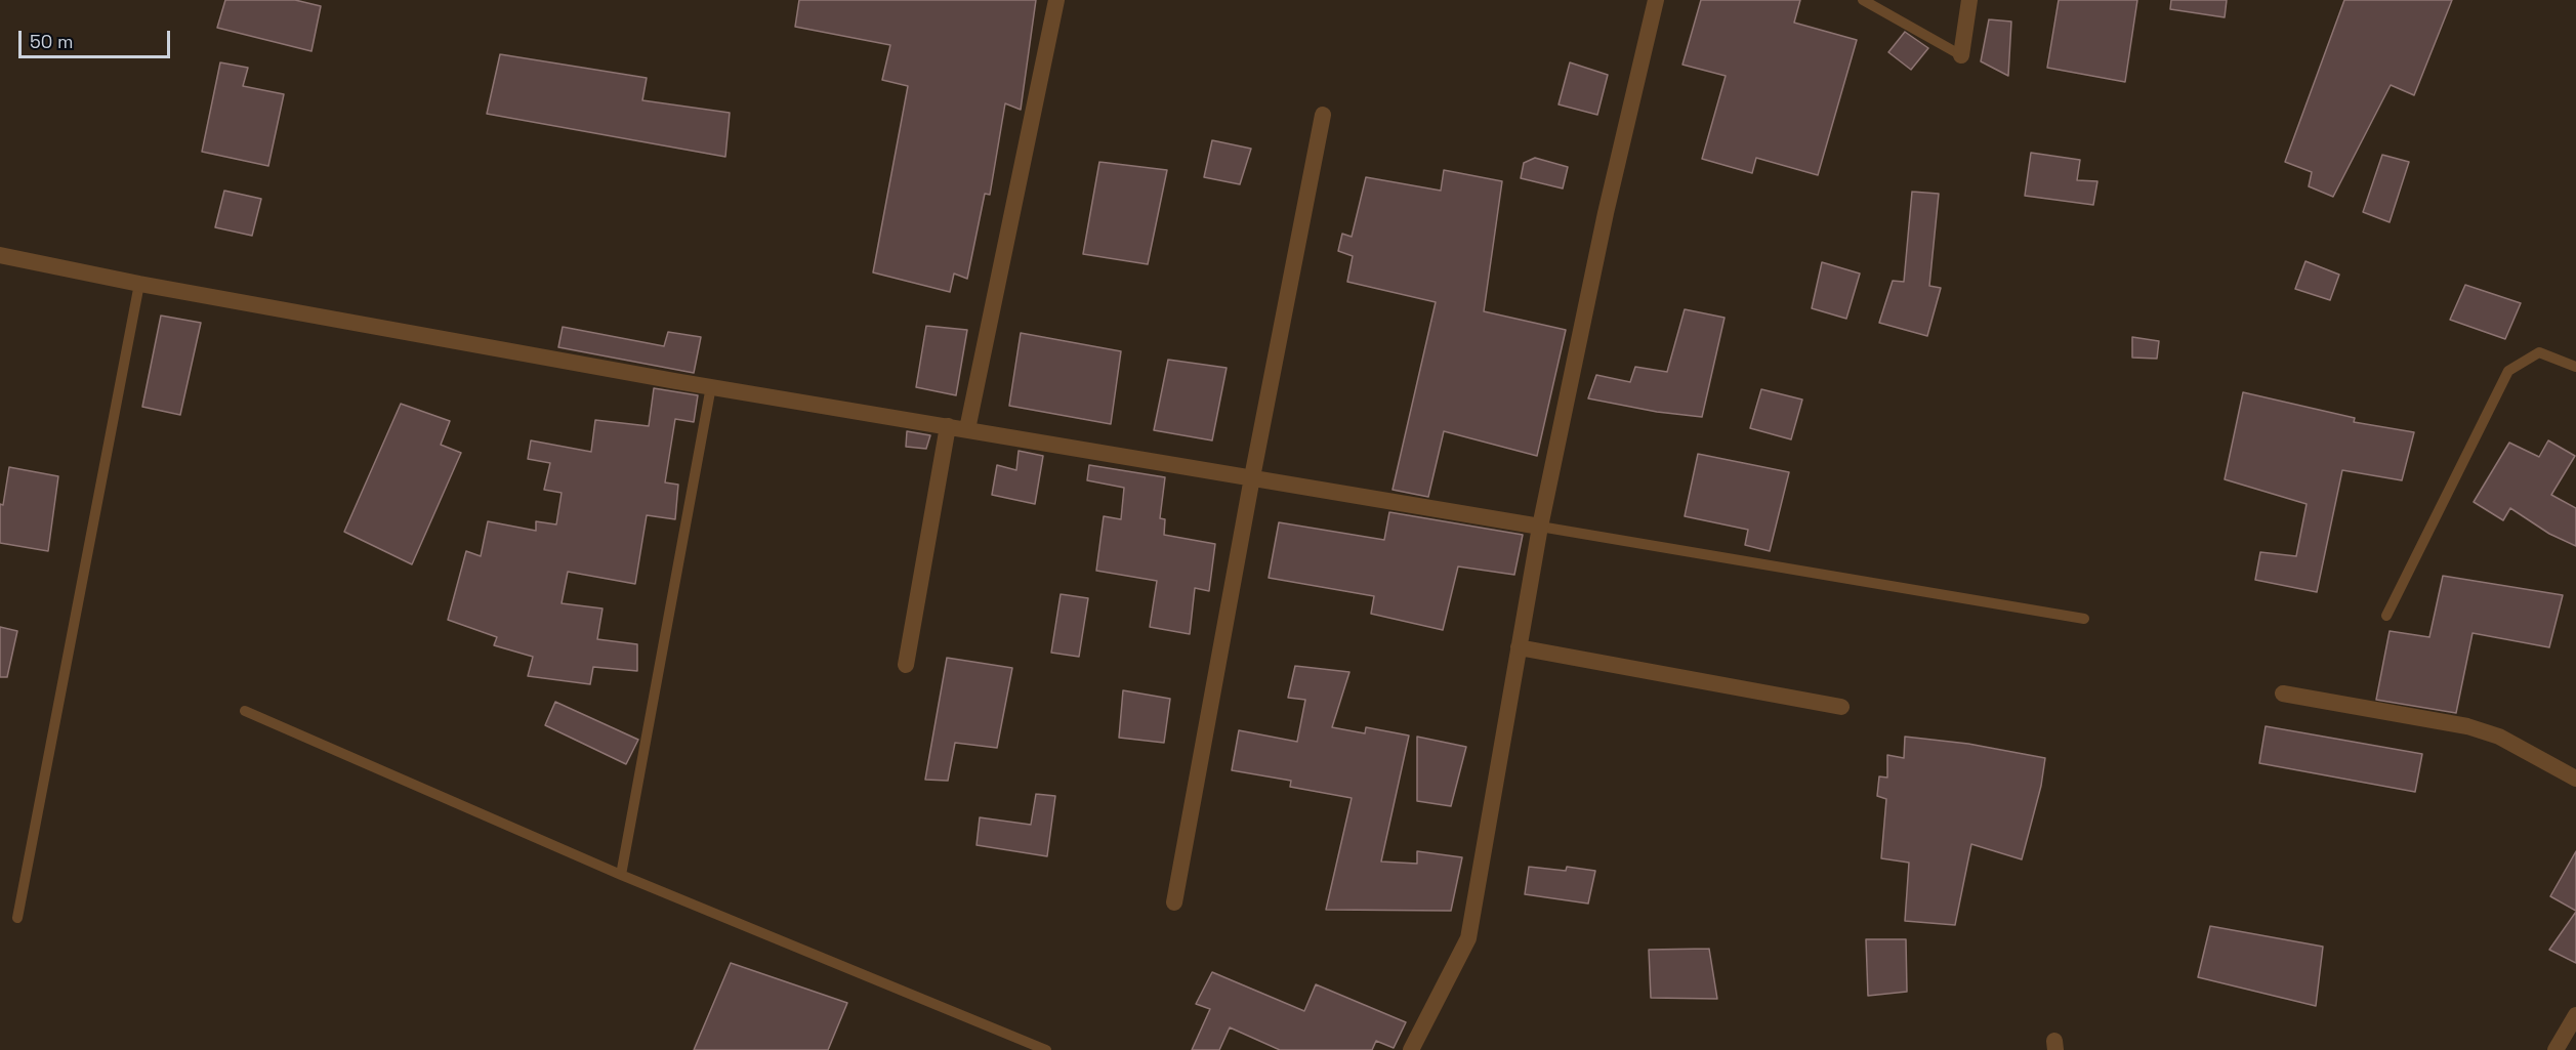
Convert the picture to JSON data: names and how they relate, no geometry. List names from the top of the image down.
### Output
{
  "scale_bar": "50 m"
}
